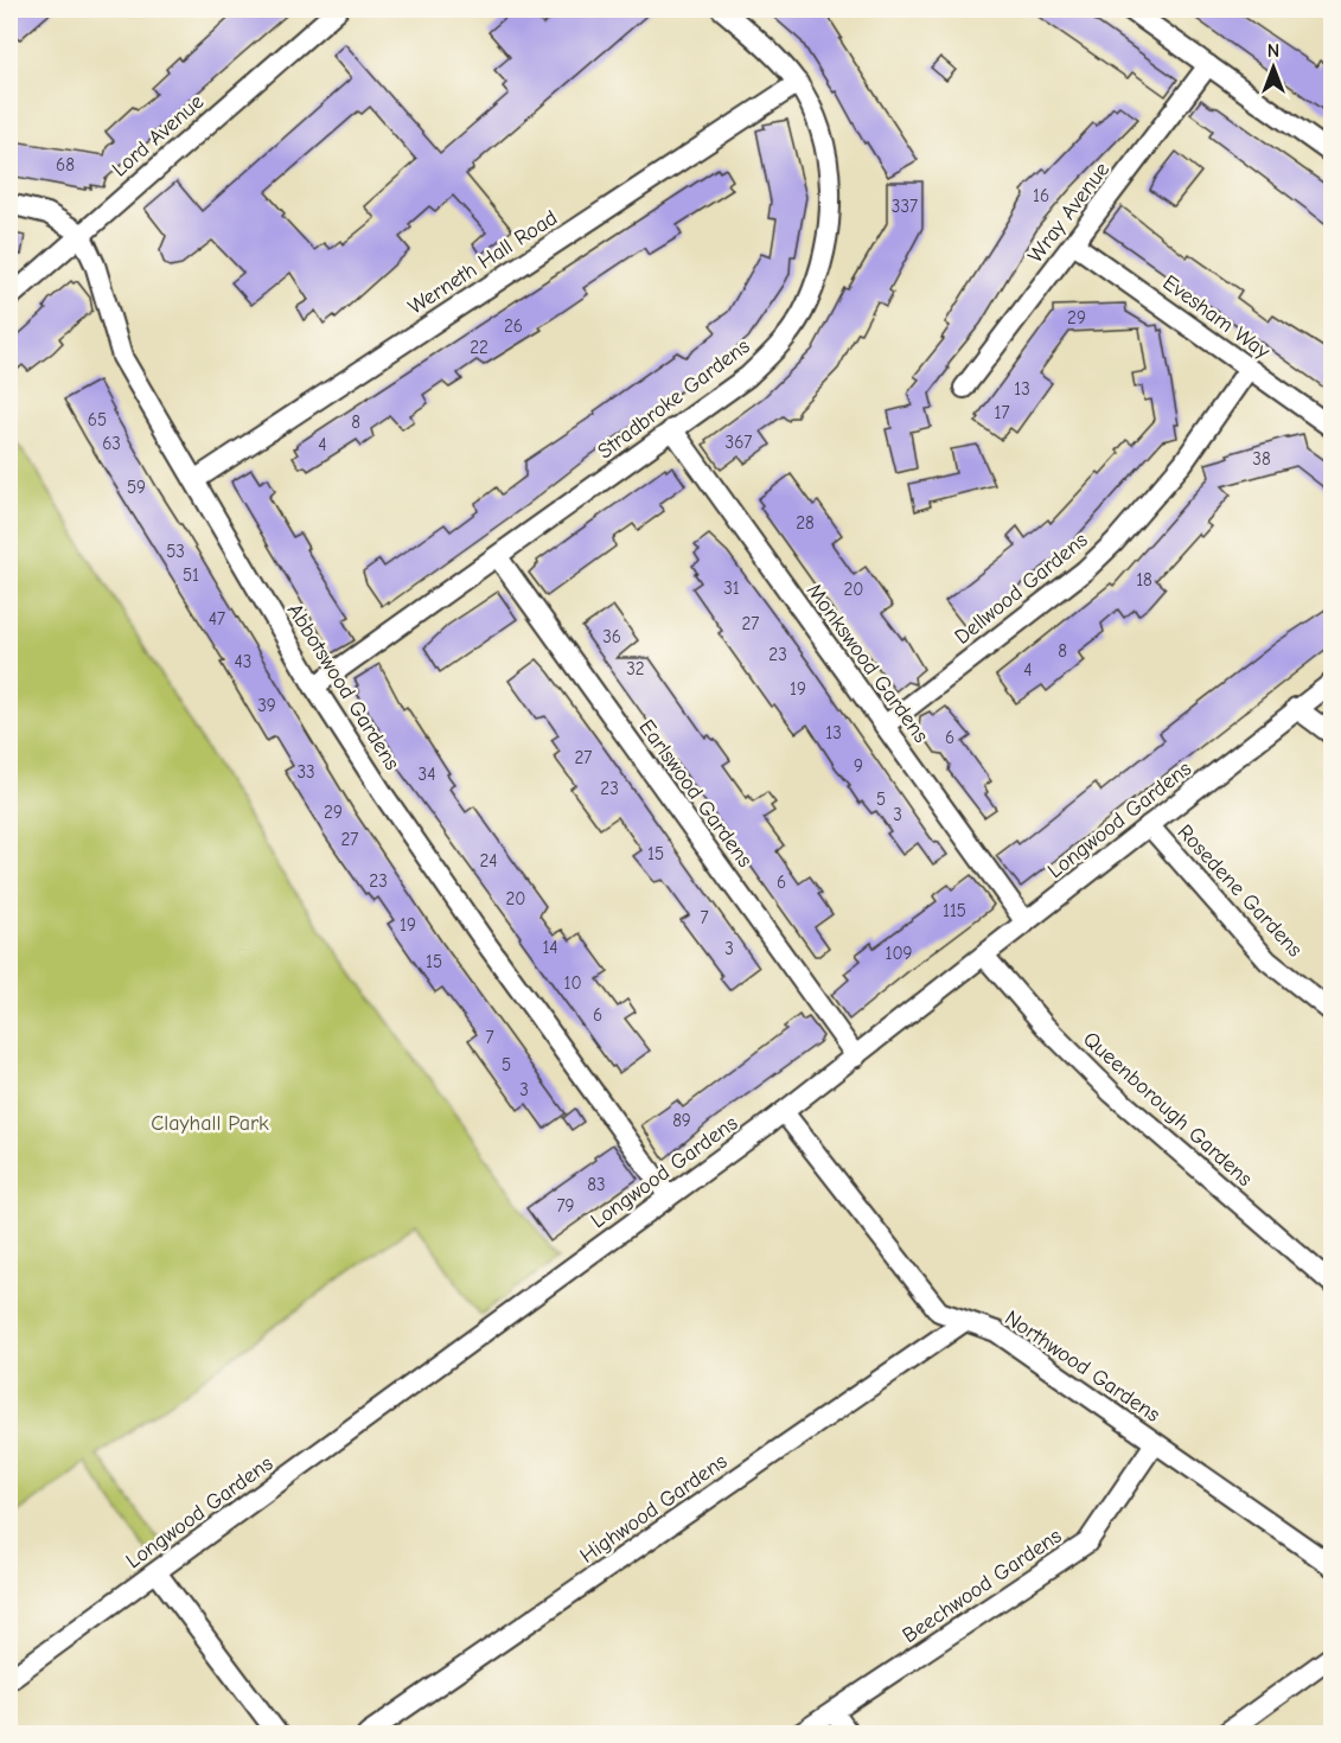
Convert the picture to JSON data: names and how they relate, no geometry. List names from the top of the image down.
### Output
{
  "streets": {
    "street": [
      "Lord Avenue",
      "Wray Avenue",
      "Werneth Hall Road",
      "Evesham Way",
      "Stradbroke Gardens",
      "Dellwood Gardens",
      "Monkswood Gardens",
      "Abbotswood Gardens",
      "Earlswood Gardens",
      "Longwood Gardens",
      "Rosedene Gardens",
      "Queenborough Gardens",
      "Northwood Gardens",
      "Highwood Gardens",
      "Beechwood Gardens"
    ]
  },
  "crossings": [
    ["Lord Avenue", "Abbotswood Gardens"],
    ["Wray Avenue", "Evesham Way"],
    ["Werneth Hall Road", "Stradbroke Gardens"],
    ["Werneth Hall Road", "Abbotswood Gardens"],
    ["Evesham Way", "Dellwood Gardens"],
    ["Stradbroke Gardens", "Monkswood Gardens"],
    ["Stradbroke Gardens", "Abbotswood Gardens"],
    ["Stradbroke Gardens", "Earlswood Gardens"],
    ["Dellwood Gardens", "Monkswood Gardens"],
    ["Monkswood Gardens", "Longwood Gardens"],
    ["Abbotswood Gardens", "Longwood Gardens"],
    ["Earlswood Gardens", "Longwood Gardens"],
    ["Longwood Gardens", "Rosedene Gardens"],
    ["Longwood Gardens", "Queenborough Gardens"],
    ["Longwood Gardens", "Northwood Gardens"],
    ["Northwood Gardens", "Highwood Gardens"],
    ["Northwood Gardens", "Beechwood Gardens"]
  ],
  "parks": ["Clayhall Park"],
  "house_numbers": [
    "68",
    "16",
    "337",
    "29",
    "26",
    "22",
    "13",
    "17",
    "65",
    "8",
    "367",
    "63",
    "4",
    "38",
    "59",
    "28",
    "53",
    "51",
    "18",
    "31",
    "20",
    "47",
    "27",
    "36",
    "8",
    "23",
    "43",
    "32",
    "4",
    "19",
    "39",
    "13",
    "6",
    "27",
    "9",
    "33",
    "34",
    "23",
    "5",
    "29",
    "3",
    "27",
    "15",
    "24",
    "23",
    "6",
    "20",
    "115",
    "7",
    "19",
    "14",
    "3",
    "109",
    "15",
    "10",
    "6",
    "7",
    "5",
    "3",
    "89",
    "83",
    "79"
  ],
  "north": "top"
}
